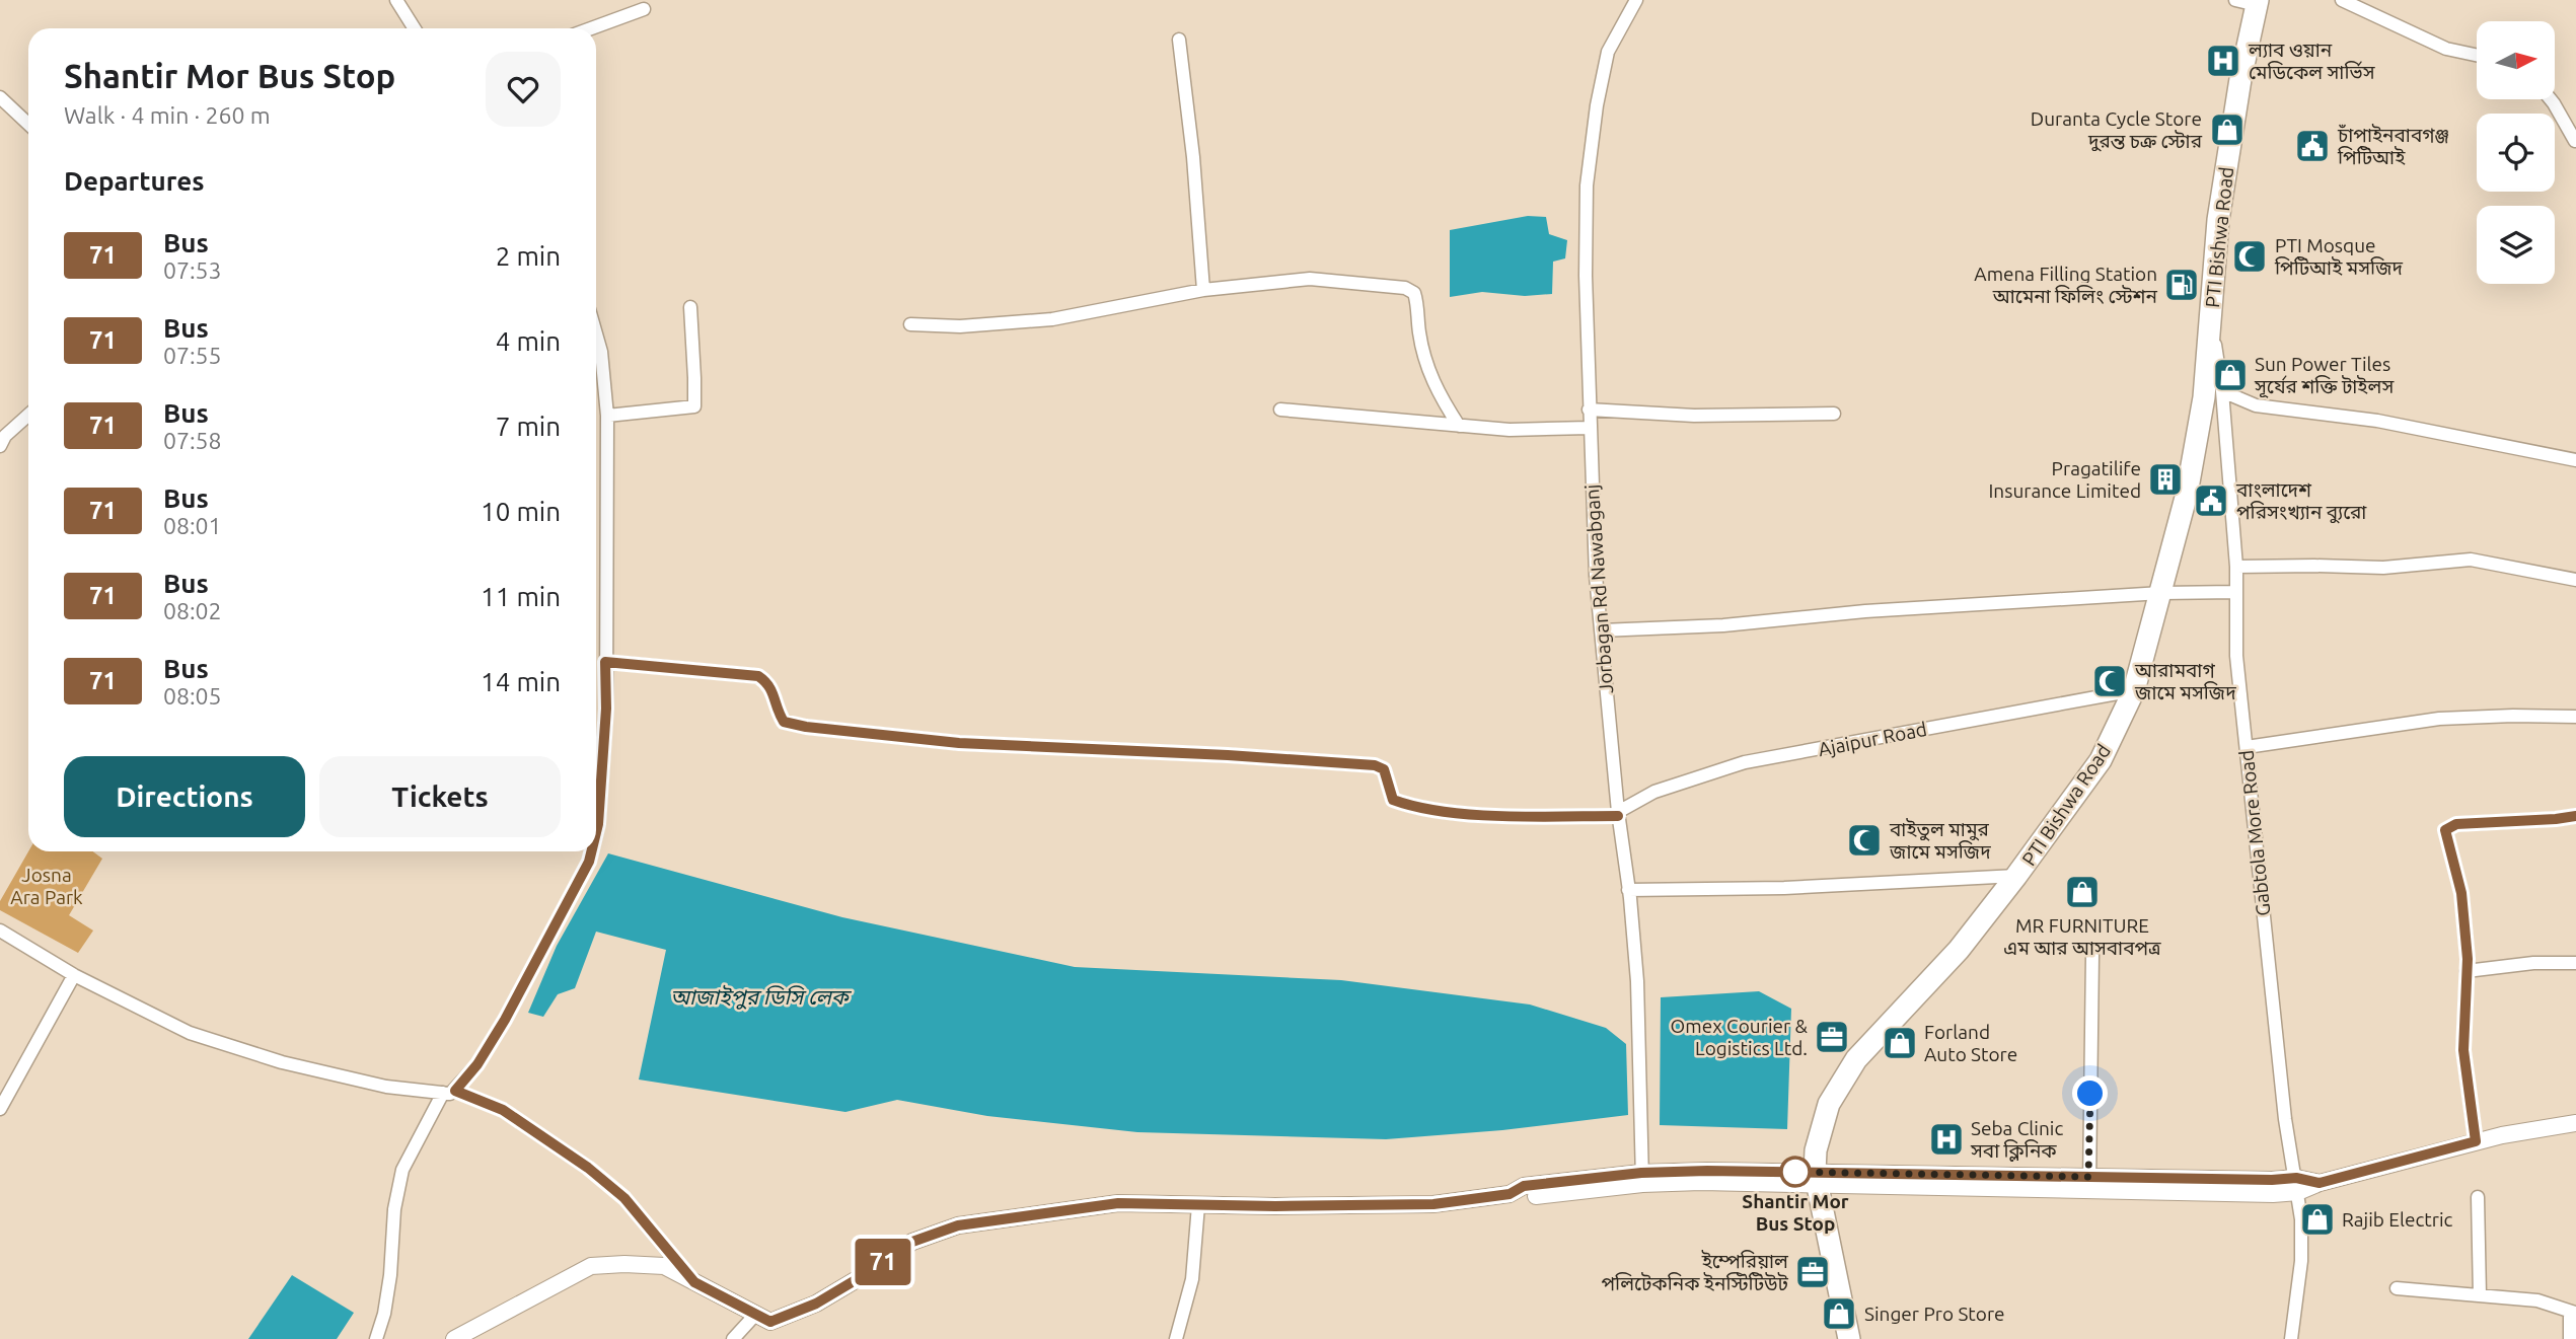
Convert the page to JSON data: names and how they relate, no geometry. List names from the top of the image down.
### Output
{
  "streets": {
    "highway": ["PTI Bishwa Road"],
    "street": ["Jorbagan Rd Nawabganj", "Ajaipur Road", "Gabtola More Road"]
  },
  "crossings": [
    ["PTI Bishwa Road", "Ajaipur Road"],
    ["PTI Bishwa Road", "Gabtola More Road"],
    ["Jorbagan Rd Nawabganj", "Ajaipur Road"]
  ],
  "water": ["আজাইপুর ডিসি লেক"],
  "parks": ["Josna Ara Park"],
  "places": {
    "hospital": ["ল্যাব ওয়ান মেডিকেল সার্ভিস", "Seba Clinic সবা ক্লিনিক"],
    "shop": [
      "Duranta Cycle Store দুরন্ত চক্র স্টোর",
      "Sun Power Tiles সূর্যের শক্তি টাইলস",
      "MR FURNITURE এম আর আসবাবপত্র",
      "Forland Auto Store",
      "Rajib Electric",
      "Singer Pro Store"
    ],
    "public building": ["চাঁপাইনবাবগঞ্জ পিটিআই", "বাংলাদেশ পরিসংখ্যান ব্যুরো"],
    "mosque": ["PTI Mosque পিটিআই মসজিদ", "আরামবাগ জামে মসজিদ", "বাইতুল মামুর জামে মসজিদ"],
    "fuel station": ["Amena Filling Station আমেনা ফিলিং স্টেশন"],
    "building": ["Pragatilife Insurance Limited"],
    "office": ["Omex Courier & Logistics Ltd.", "ইম্পেরিয়াল পলিটেকনিক ইনস্টিটিউট"],
    "other": ["Shantir Mor Bus Stop"]
  },
  "lines": ["bus line 71"],
  "north": "right",
  "page": {
    "on_map": "71",
    "heading": [
      ["Shantir Mor Bus Stop", "Walk · 4 min · 260 m"],
      "Departures"
    ],
    "list": [
      {
        "mark": "71",
        "name": "Bus",
        "note": "07:53",
        "value": "2 min"
      },
      {
        "mark": "71",
        "name": "Bus",
        "note": "07:55",
        "value": "4 min"
      },
      {
        "mark": "71",
        "name": "Bus",
        "note": "07:58",
        "value": "7 min"
      },
      {
        "mark": "71",
        "name": "Bus",
        "note": "08:01",
        "value": "10 min"
      },
      {
        "mark": "71",
        "name": "Bus",
        "note": "08:02",
        "value": "11 min"
      },
      {
        "mark": "71",
        "name": "Bus",
        "note": "08:05",
        "value": "14 min"
      }
    ],
    "buttons": ["Directions", "Tickets"]
  }
}
